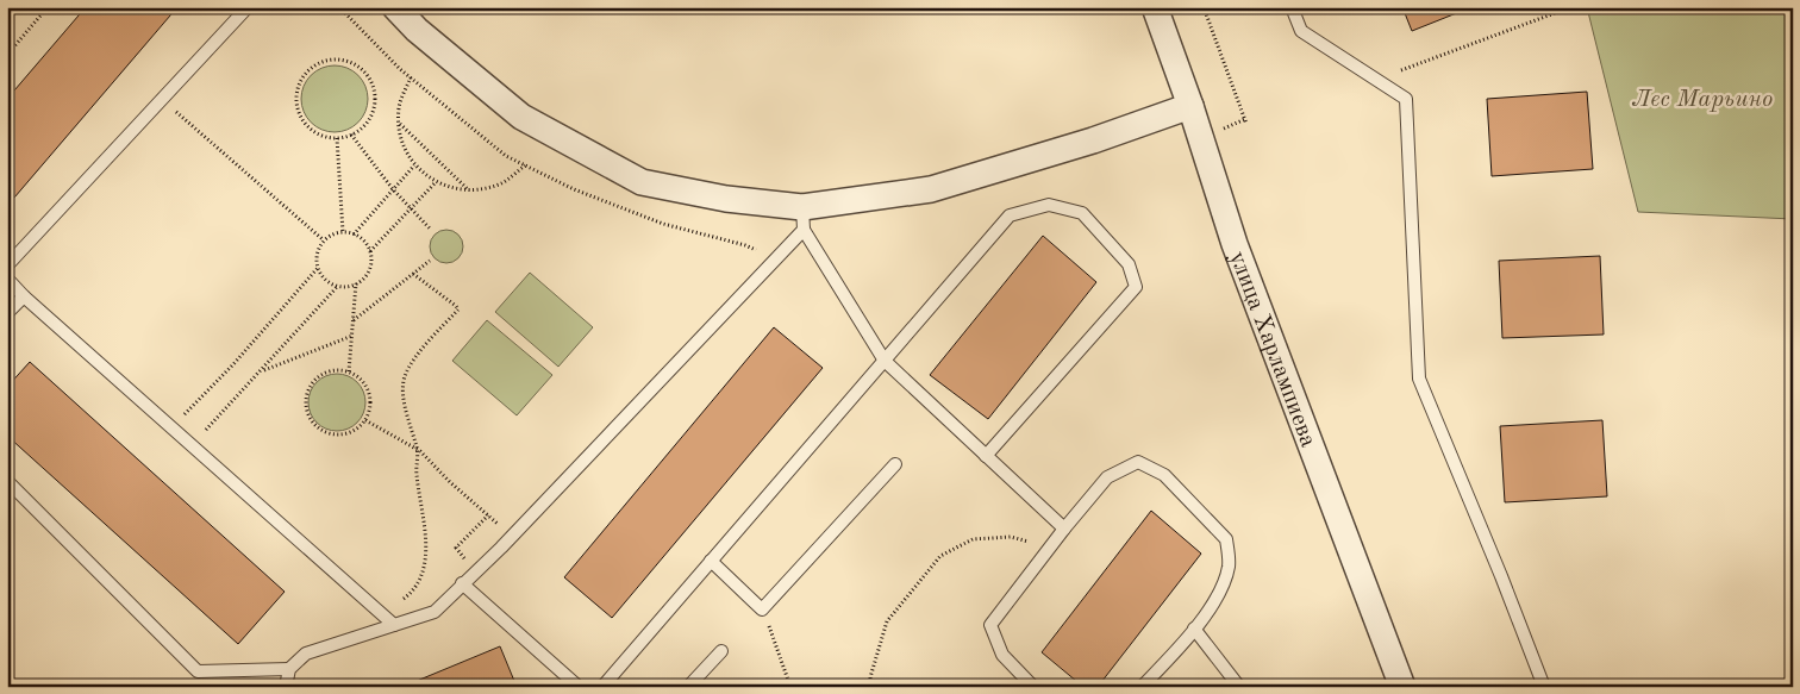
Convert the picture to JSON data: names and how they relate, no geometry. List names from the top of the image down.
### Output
{
  "streets": {
    "street": ["улица Харлампиева"]
  },
  "parks": ["Лес Марьино"]
}
